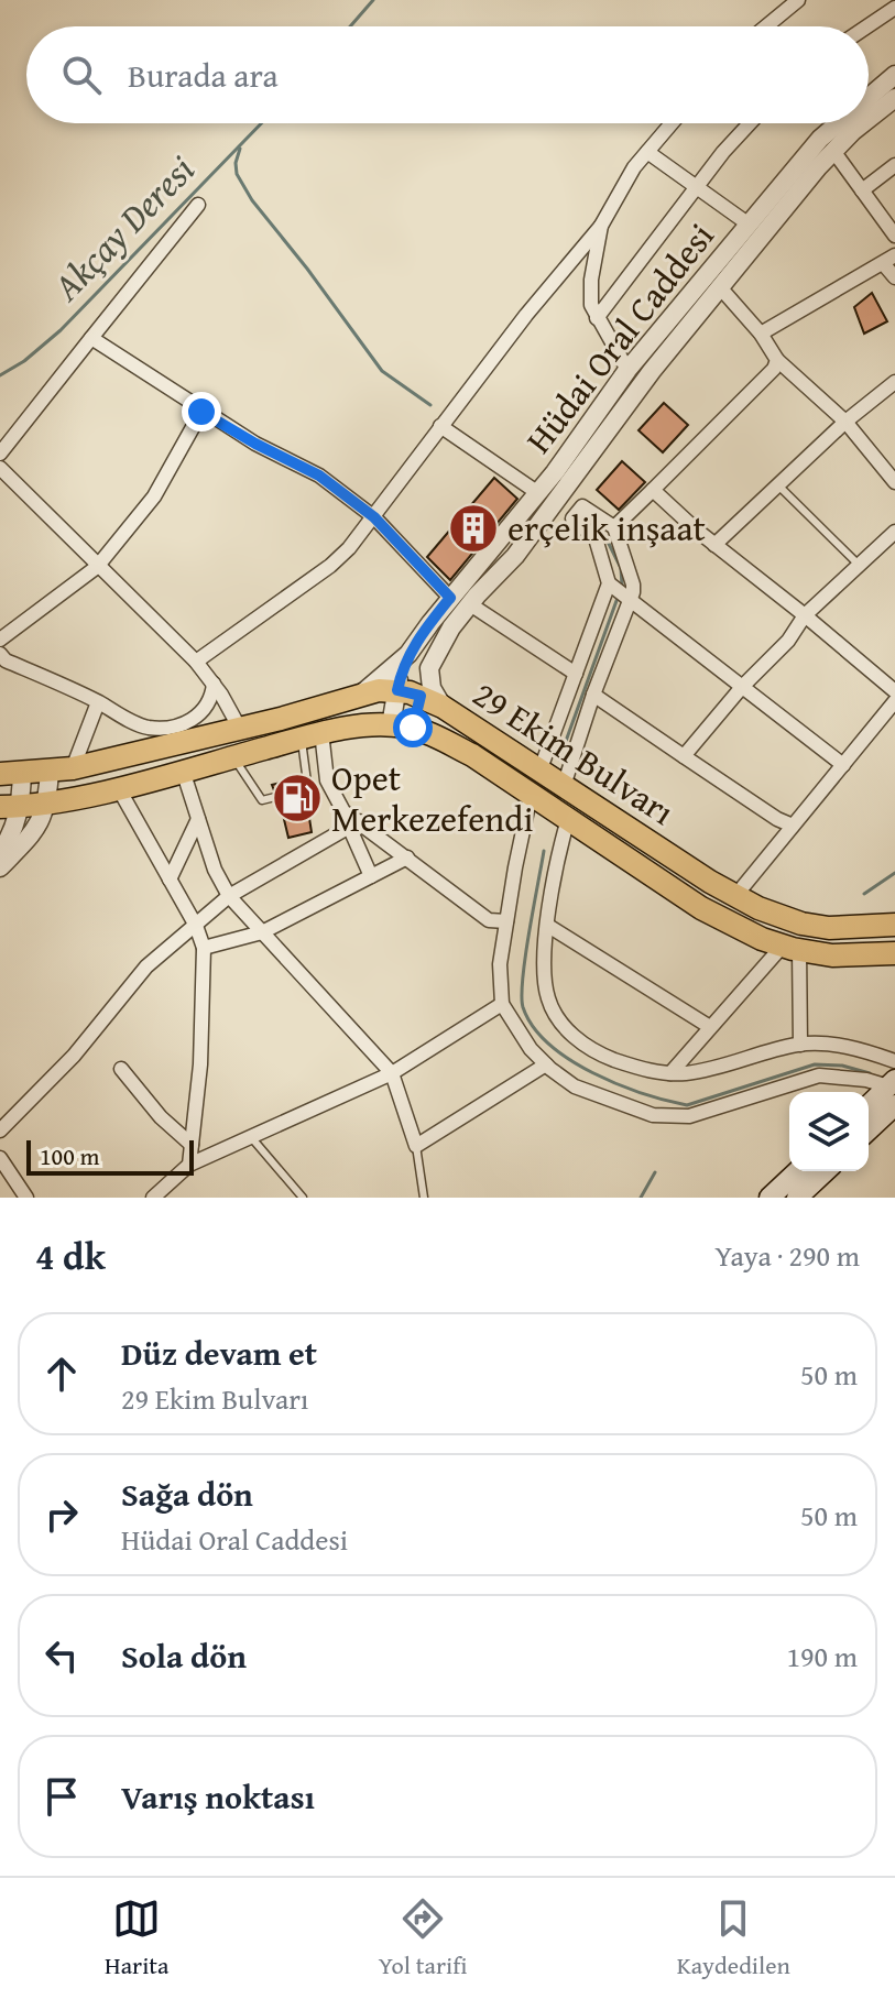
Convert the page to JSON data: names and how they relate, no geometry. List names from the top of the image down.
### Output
{
  "streets": {
    "main road": ["29 Ekim Bulvarı"],
    "street": ["Hüdai Oral Caddesi"]
  },
  "crossings": [
    ["Hüdai Oral Caddesi", "29 Ekim Bulvarı"]
  ],
  "water": ["Akçay Deresi"],
  "places": {
    "building": ["erçelik inşaat"],
    "fuel station": ["Opet Merkezefendi"]
  },
  "scale_bar": "100 m",
  "page": {
    "search": "Burada ara",
    "scale": "100 m",
    "heading": ["4 dk", "Yaya · 290 m"],
    "list": [
      ["Düz devam et", "29 Ekim Bulvarı", "50 m"],
      ["Sağa dön", "Hüdai Oral Caddesi", "50 m"],
      ["Sola dön", "190 m"],
      "Varış noktası"
    ],
    "nav": ["Harita", "Yol tarifi", "Kaydedilen"]
  }
}
